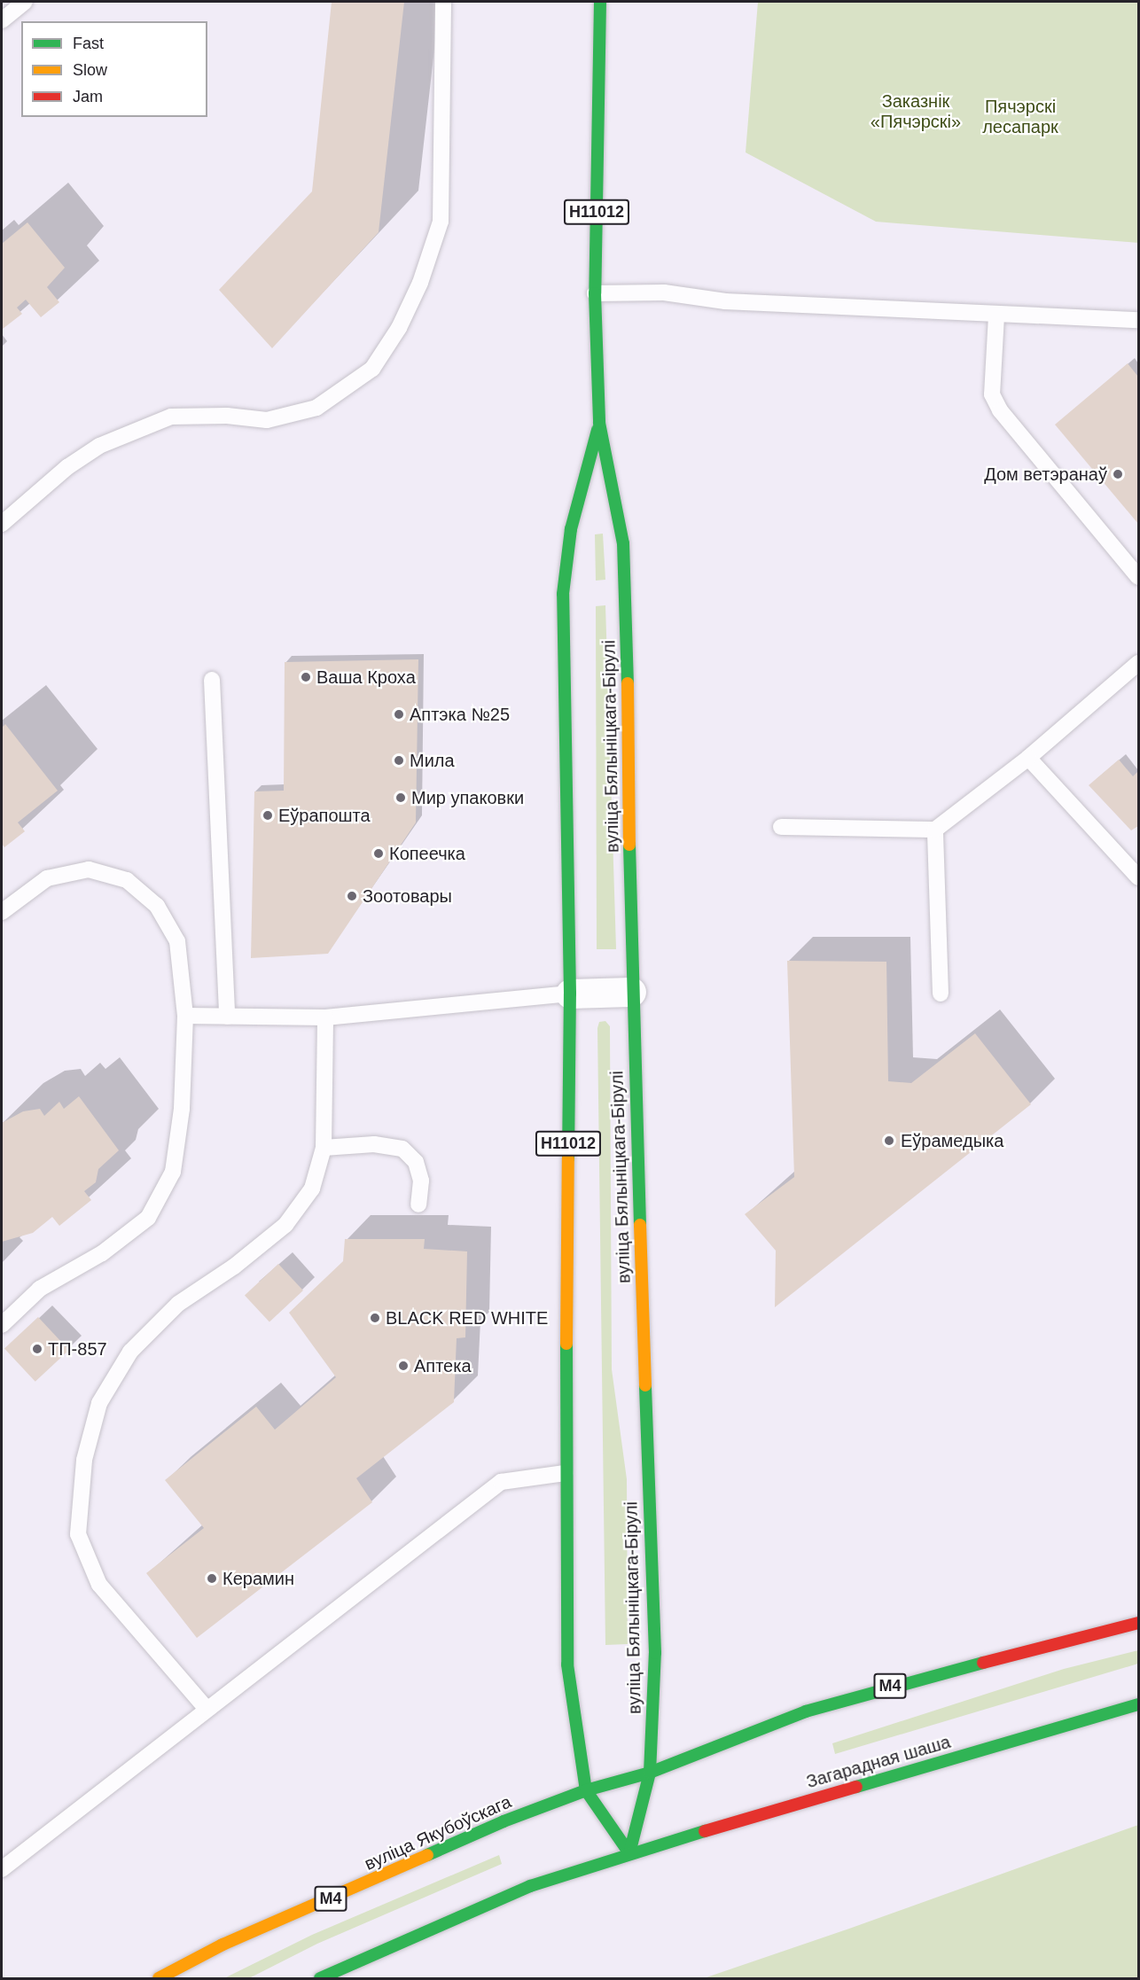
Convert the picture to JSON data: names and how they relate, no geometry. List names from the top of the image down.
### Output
{
  "streets": {
    "main road": [
      "Н11012",
      "вуліца Бялыніцкага-Бірулі",
      "М4",
      "Загарадная шаша",
      "вуліца Якубоўскага"
    ]
  },
  "crossings": [
    ["вуліца Бялыніцкага-Бірулі", "М4"],
    ["вуліца Бялыніцкага-Бірулі", "Загарадная шаша"],
    ["вуліца Бялыніцкага-Бірулі", "вуліца Якубоўскага"],
    ["М4", "вуліца Якубоўскага"]
  ],
  "parks": ["Заказнік «Пячэрскі»", "Пячэрскі лесапарк"],
  "places": [
    "Дом ветэранаў",
    "Ваша Кроха",
    "Аптэка №25",
    "Мила",
    "Мир упаковки",
    "Еўрапошта",
    "Копеечка",
    "Зоотовары",
    "Еўрамедыка",
    "BLACK RED WHITE",
    "ТП-857",
    "Аптека",
    "Керамин"
  ],
  "legend": ["Fast", "Slow", "Jam"]
}
